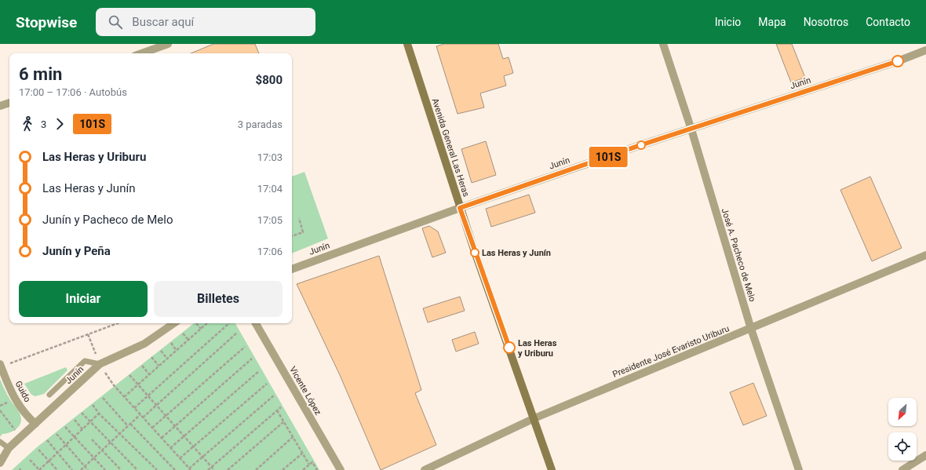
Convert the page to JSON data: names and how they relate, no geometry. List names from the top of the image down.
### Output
{
  "streets": {
    "main road": ["Avenida General Las Heras"],
    "street": [
      "Junín",
      "José A. Pacheco de Melo",
      "Presidente José Evaristo Uriburu",
      "Vicente López",
      "Guido"
    ]
  },
  "crossings": [
    ["Junín", "Avenida General Las Heras"],
    ["Junín", "José A. Pacheco de Melo"],
    ["Junín", "Guido"],
    ["Avenida General Las Heras", "Presidente José Evaristo Uriburu"],
    ["José A. Pacheco de Melo", "Presidente José Evaristo Uriburu"]
  ],
  "places": ["Las Heras y Junín", "Las Heras y Uriburu"],
  "lines": ["bus line 101S"],
  "north": "bottom left",
  "page": {
    "header": "Stopwise",
    "search": "Buscar aquí",
    "nav": [
      "Inicio",
      "Mapa",
      "Nosotros",
      "Contacto"
    ],
    "on_map": "101S",
    "heading": ["6 min", "17:00 – 17:06 · Autobús", "$800"],
    "legs": ["3", "101S", "3 paradas"],
    "list": [
      {
        "name": "Las Heras y Uriburu",
        "value": "17:03"
      },
      {
        "name": "Las Heras y Junín",
        "value": "17:04"
      },
      {
        "name": "Junín y Pacheco de Melo",
        "value": "17:05"
      },
      {
        "name": "Junín y Peña",
        "value": "17:06"
      }
    ],
    "buttons": ["Iniciar", "Billetes"]
  }
}
